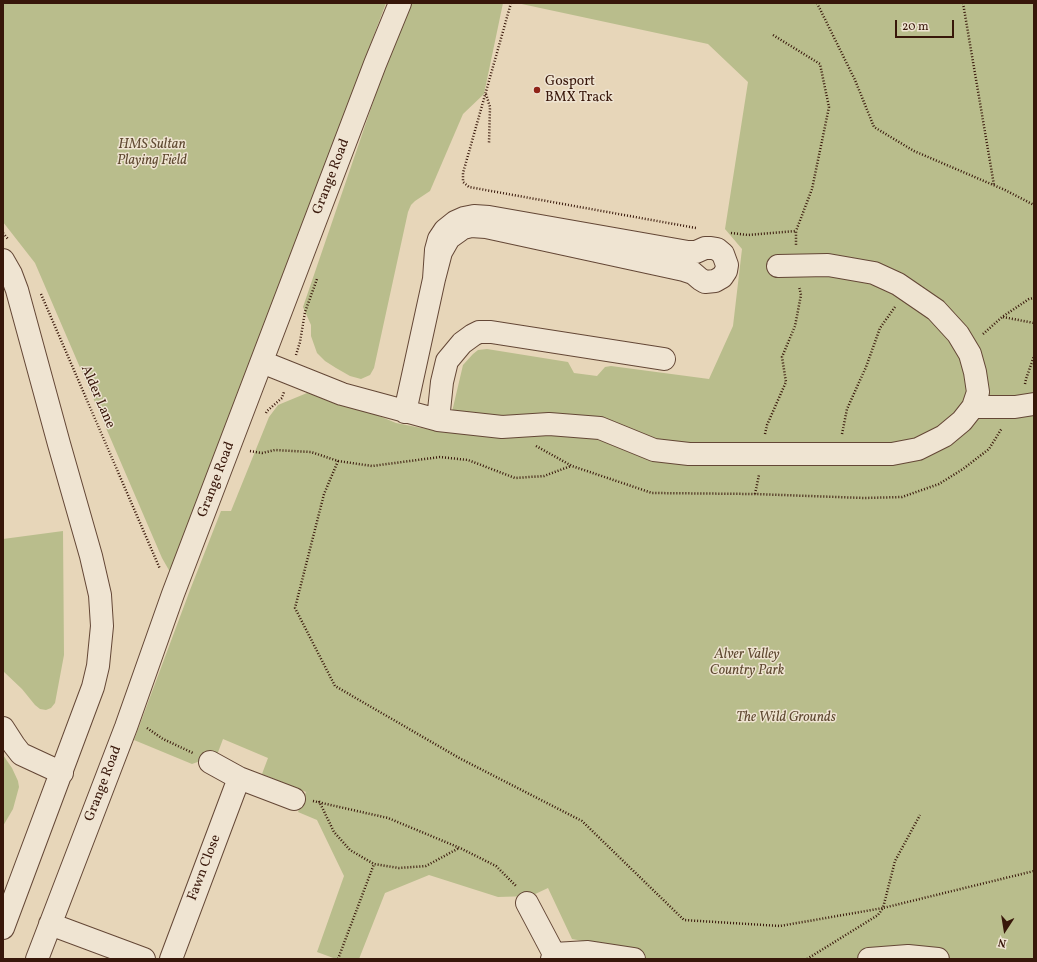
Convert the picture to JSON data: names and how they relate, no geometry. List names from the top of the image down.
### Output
{
  "streets": {
    "street": ["Grange Road", "Fawn Close"],
    "path": ["Alder Lane"]
  },
  "parks": ["HMS Sultan Playing Field", "Alver Valley Country Park", "The Wild Grounds"],
  "places": ["Gosport BMX Track"],
  "scale_bar": "20 m",
  "north": "bottom"
}
